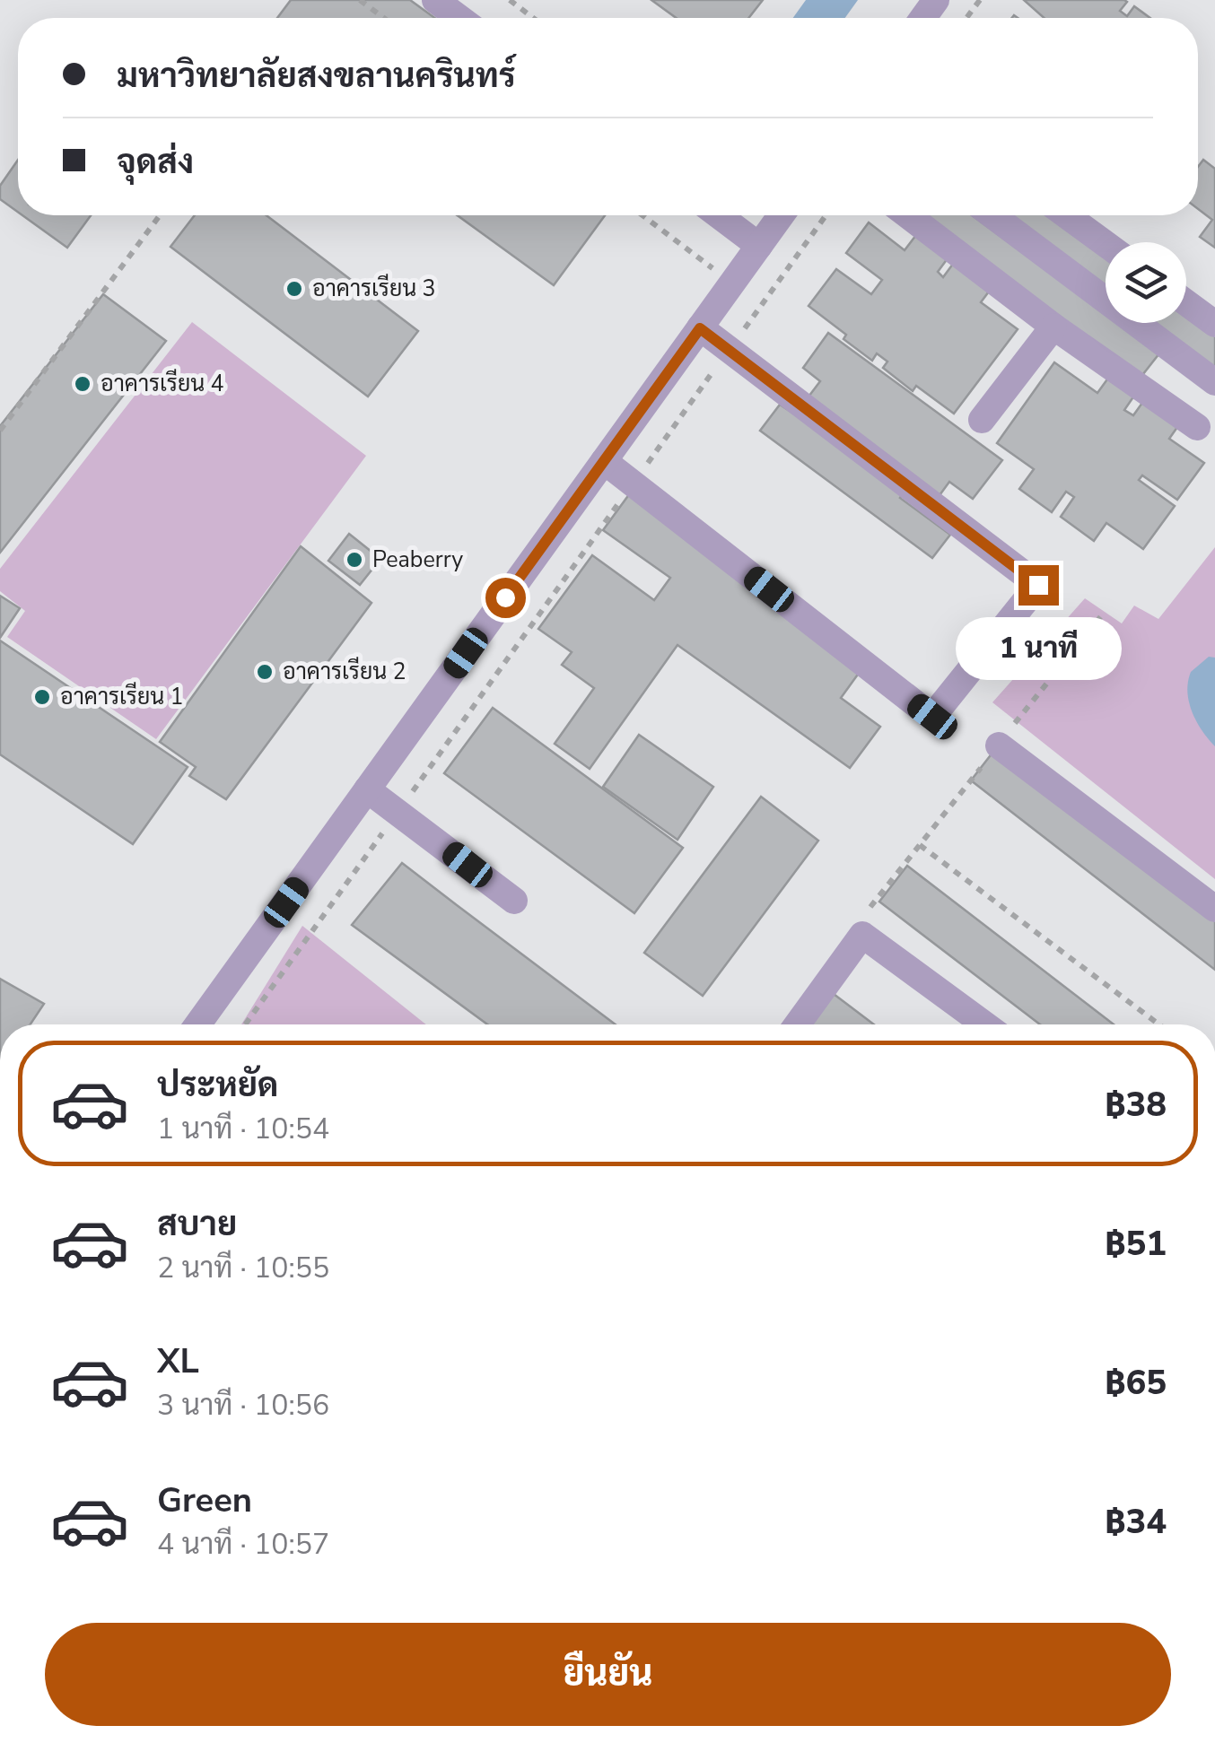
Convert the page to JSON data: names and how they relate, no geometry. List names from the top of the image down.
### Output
{
  "places": [
    "อาคารเรียน 3",
    "อาคารเรียน 4",
    "Peaberry",
    "อาคารเรียน 2",
    "อาคารเรียน 1"
  ],
  "page": {
    "banner": ["มหาวิทยาลัยสงขลานครินทร์", "จุดส่ง"],
    "bubble": "1 นาที",
    "list": [
      {
        "name": "ประหยัด",
        "note": "1 นาที · 10:54",
        "value": "฿38"
      },
      {
        "name": "สบาย",
        "note": "2 นาที · 10:55",
        "value": "฿51"
      },
      {
        "name": "XL",
        "note": "3 นาที · 10:56",
        "value": "฿65"
      },
      {
        "name": "Green",
        "note": "4 นาที · 10:57",
        "value": "฿34"
      }
    ],
    "buttons": "ยืนยัน"
  }
}
